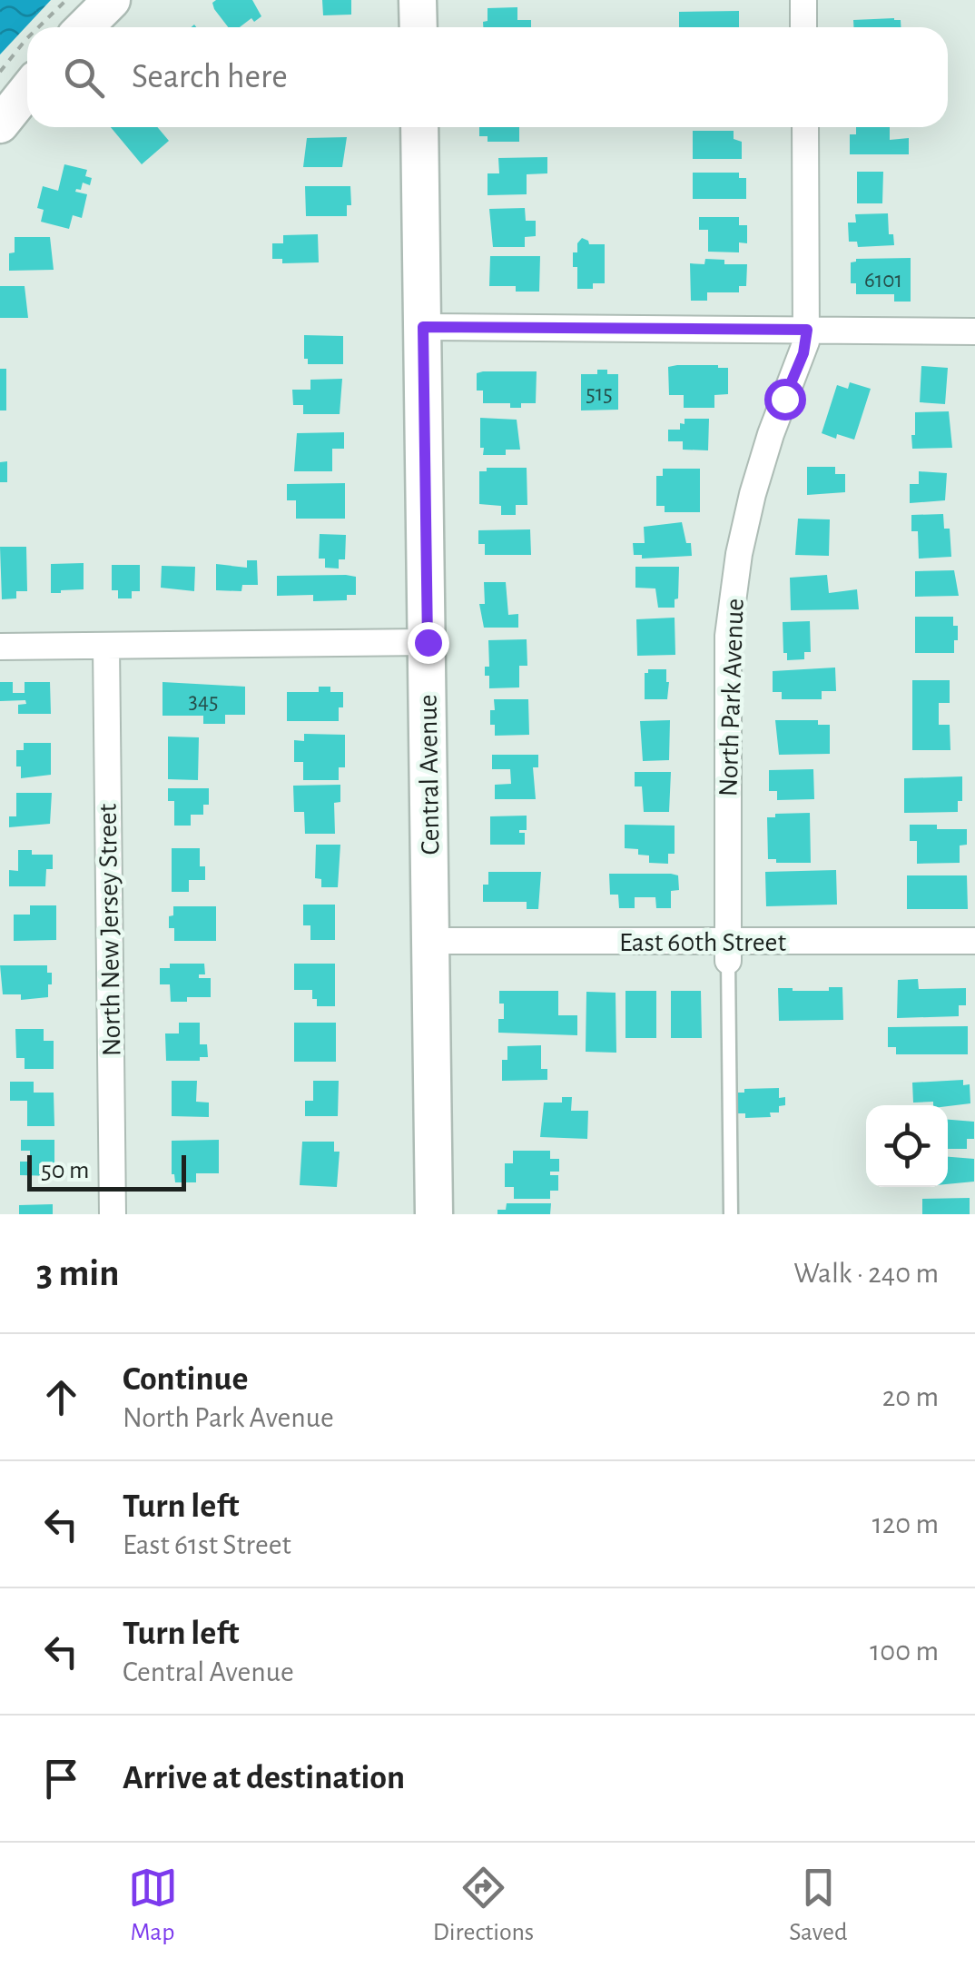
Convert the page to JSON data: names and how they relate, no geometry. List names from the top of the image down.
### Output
{
  "streets": {
    "main road": ["Central Avenue"],
    "street": ["North Park Avenue", "North New Jersey Street", "East 60th Street"]
  },
  "crossings": [
    ["North Park Avenue", "East 60th Street"],
    ["Central Avenue", "East 60th Street"]
  ],
  "house_numbers": ["6101", "515", "345"],
  "scale_bar": "50 m",
  "page": {
    "search": "Search here",
    "scale": "50 m",
    "heading": ["3 min", "Walk · 240 m"],
    "list": [
      ["Continue", "North Park Avenue", "20 m"],
      ["Turn left", "East 61st Street", "120 m"],
      ["Turn left", "Central Avenue", "100 m"],
      "Arrive at destination"
    ],
    "nav": ["Map", "Directions", "Saved"]
  }
}
